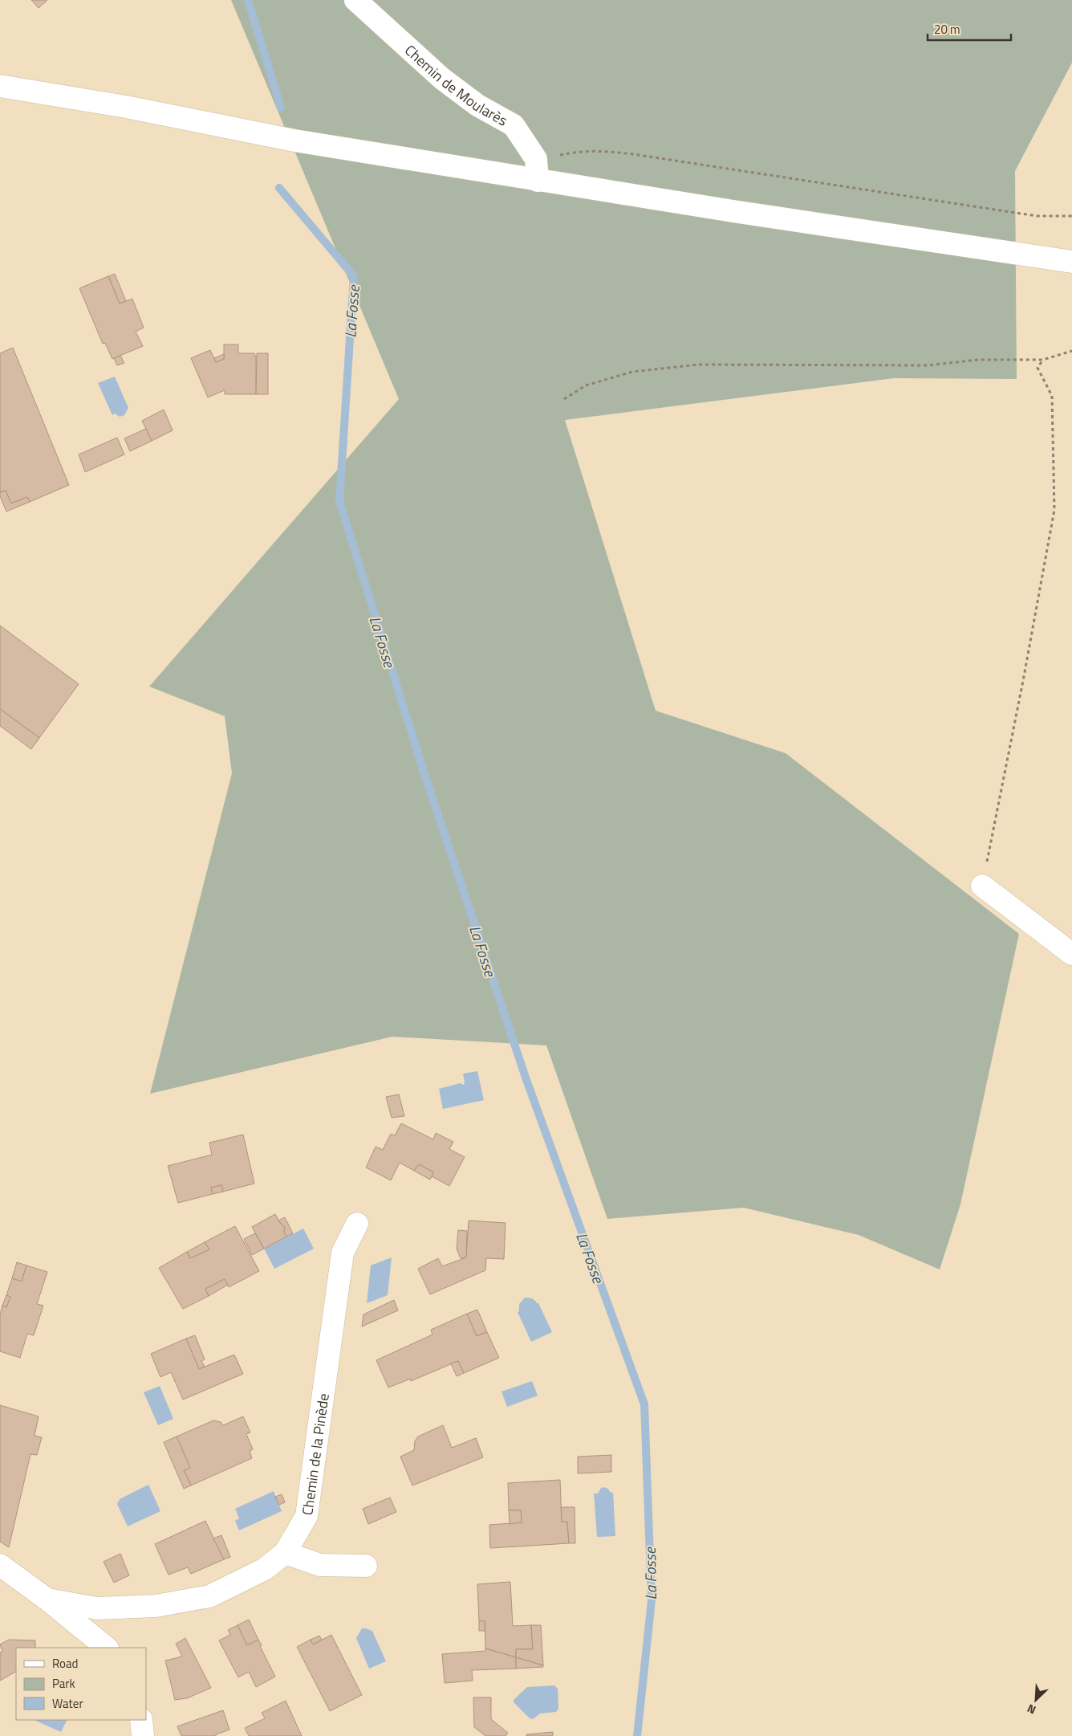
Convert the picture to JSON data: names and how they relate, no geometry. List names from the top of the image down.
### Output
{
  "streets": {
    "street": ["Chemin de Moularès", "Chemin de la Pinède"]
  },
  "water": ["La Fosse"],
  "legend": ["Road", "Park", "Water"],
  "scale_bar": "20 m",
  "north": "bottom left"
}
